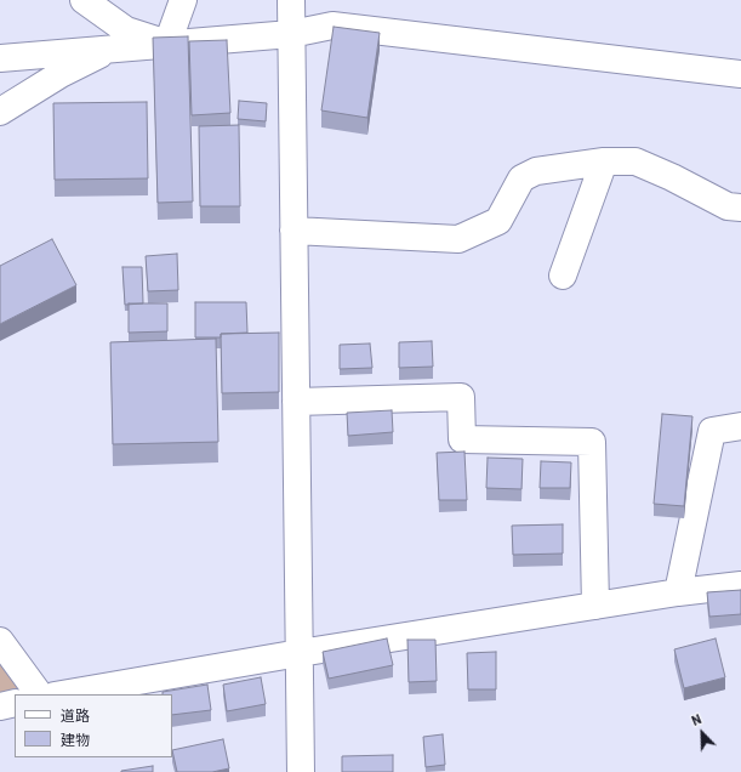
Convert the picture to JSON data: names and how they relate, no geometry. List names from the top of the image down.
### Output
{
  "legend": ["道路", "建物"],
  "north": "top left"
}
